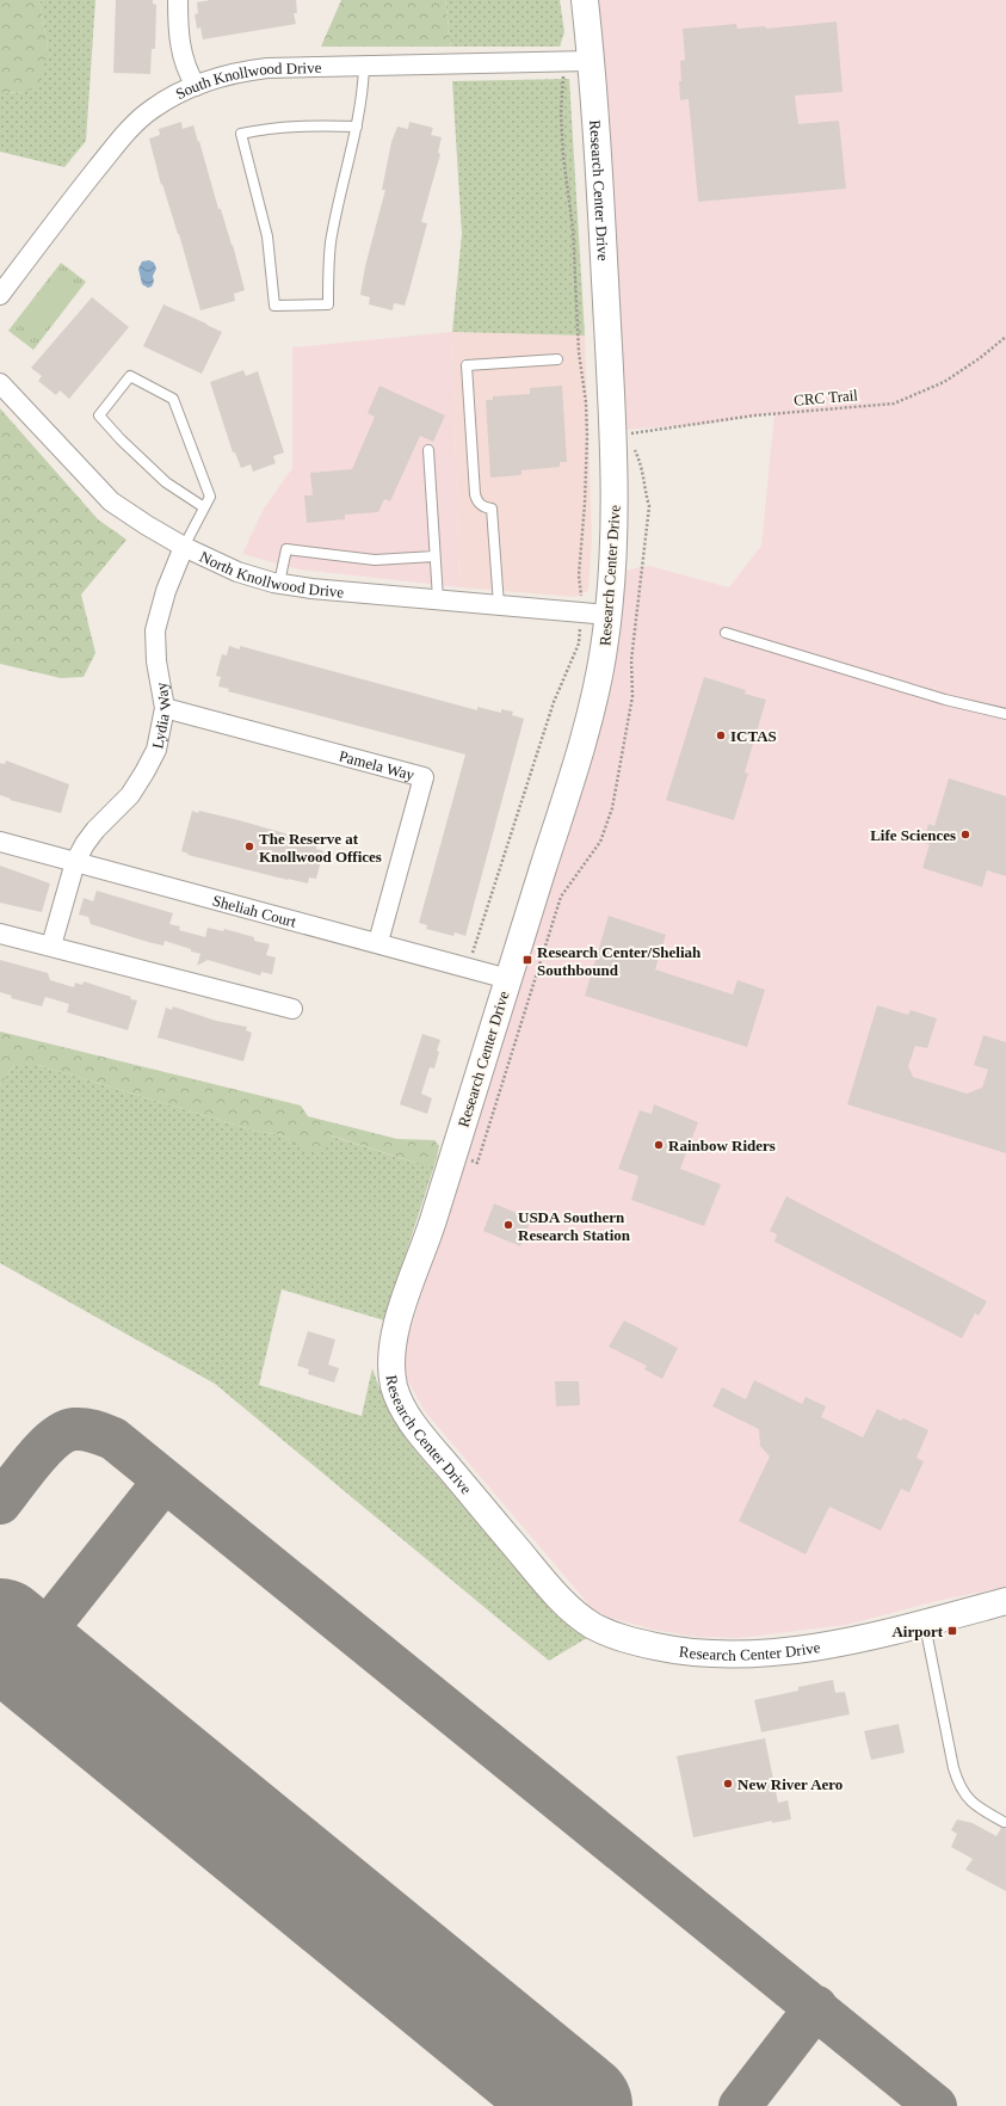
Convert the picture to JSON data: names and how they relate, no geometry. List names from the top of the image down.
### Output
{
  "streets": {
    "main road": ["Research Center Drive"],
    "street": [
      "South Knollwood Drive",
      "North Knollwood Drive",
      "Lydia Way",
      "Pamela Way",
      "Sheliah Court"
    ],
    "path": ["CRC Trail"]
  },
  "crossings": [
    ["South Knollwood Drive", "Research Center Drive"],
    ["Research Center Drive", "North Knollwood Drive"],
    ["Research Center Drive", "Sheliah Court"],
    ["North Knollwood Drive", "Lydia Way"],
    ["Lydia Way", "Pamela Way"],
    ["Lydia Way", "Sheliah Court"],
    ["Pamela Way", "Sheliah Court"]
  ],
  "places": {
    "other": [
      "ICTAS",
      "Life Sciences",
      "The Reserve at Knollwood Offices",
      "Rainbow Riders",
      "USDA Southern Research Station",
      "New River Aero"
    ],
    "transit": ["Research Center/Sheliah Southbound", "Airport"]
  }
}
